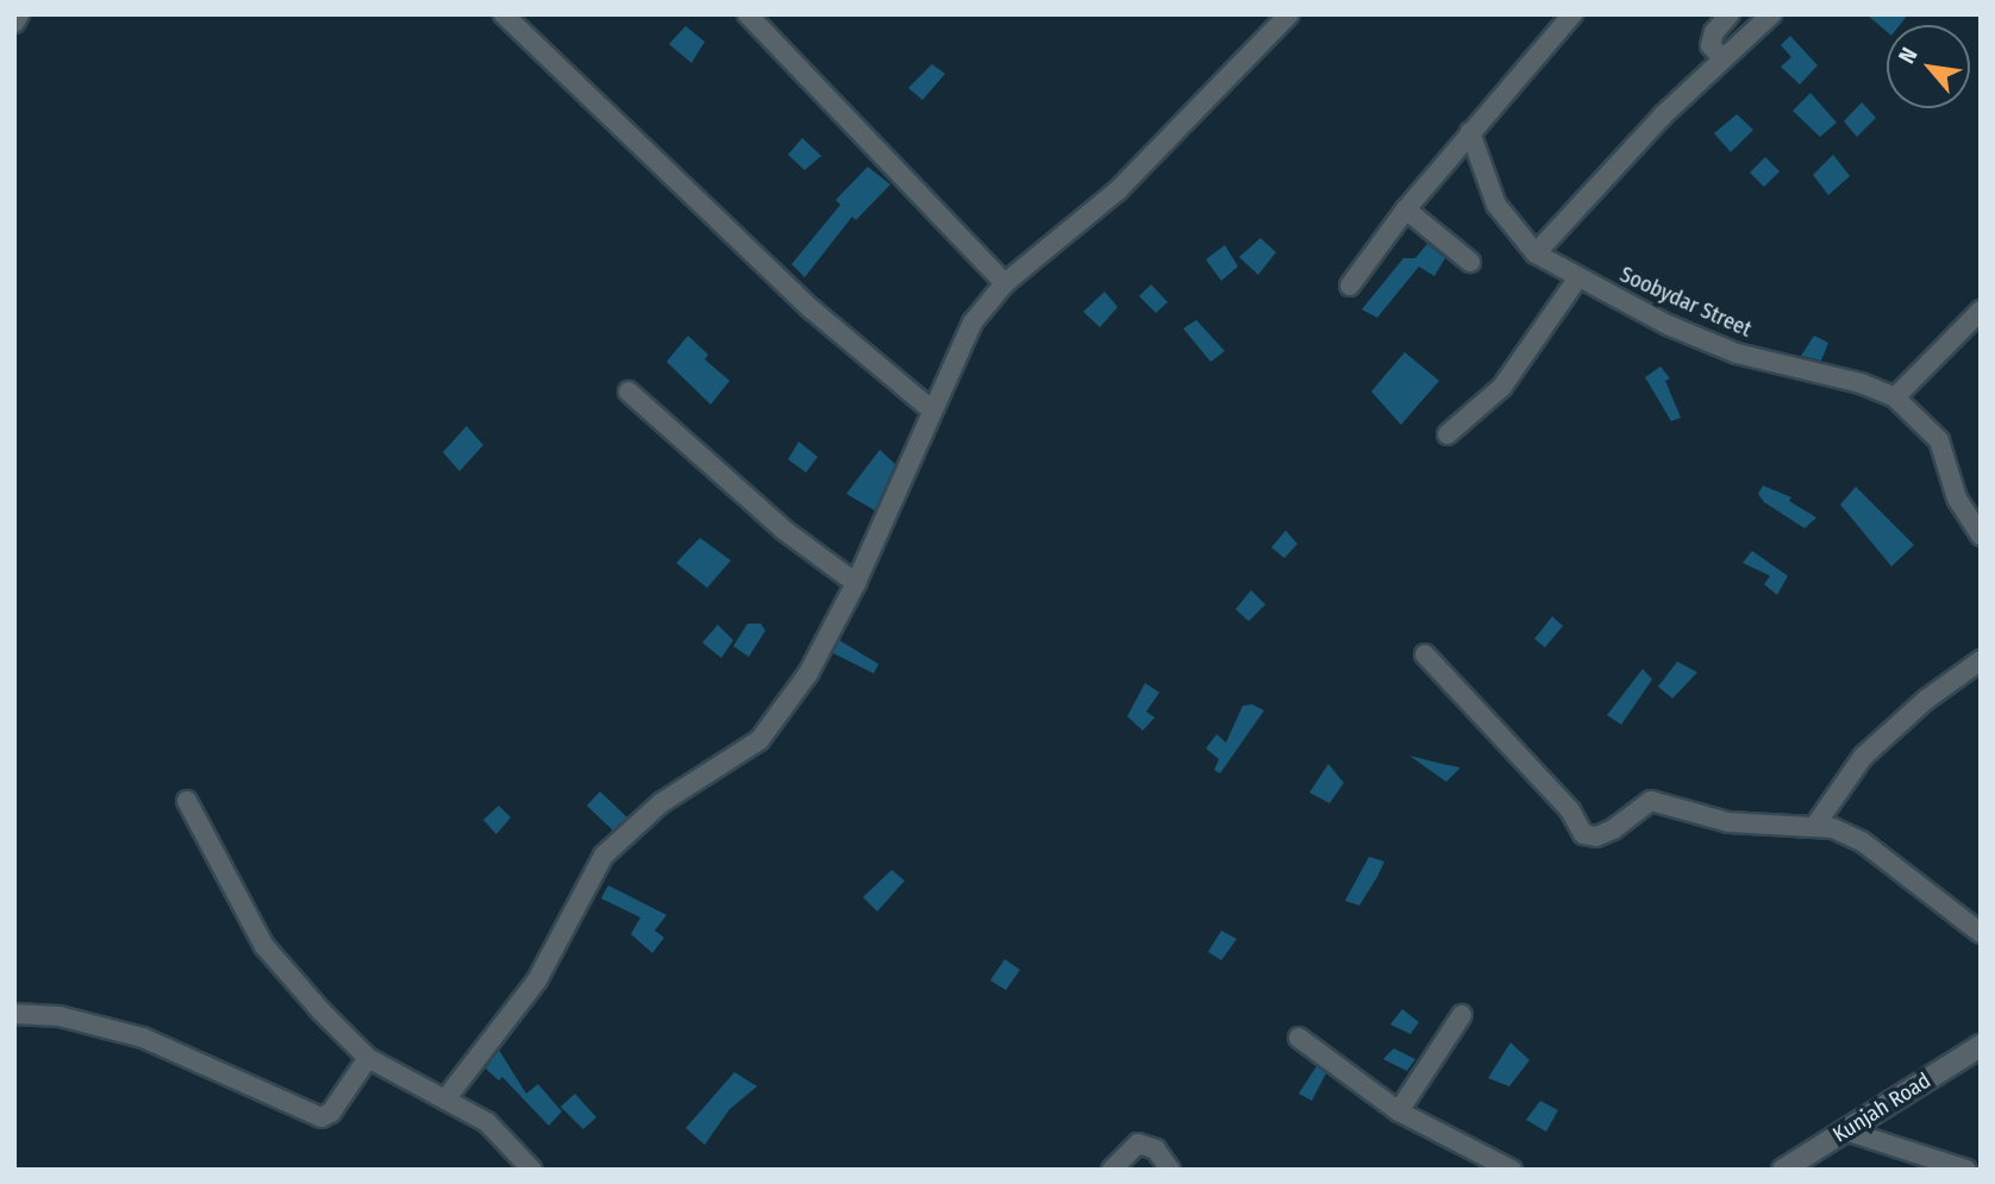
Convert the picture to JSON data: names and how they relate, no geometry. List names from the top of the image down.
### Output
{
  "streets": {
    "street": ["Soobydar Street", "Kunjah Road"]
  },
  "north": "top left"
}
